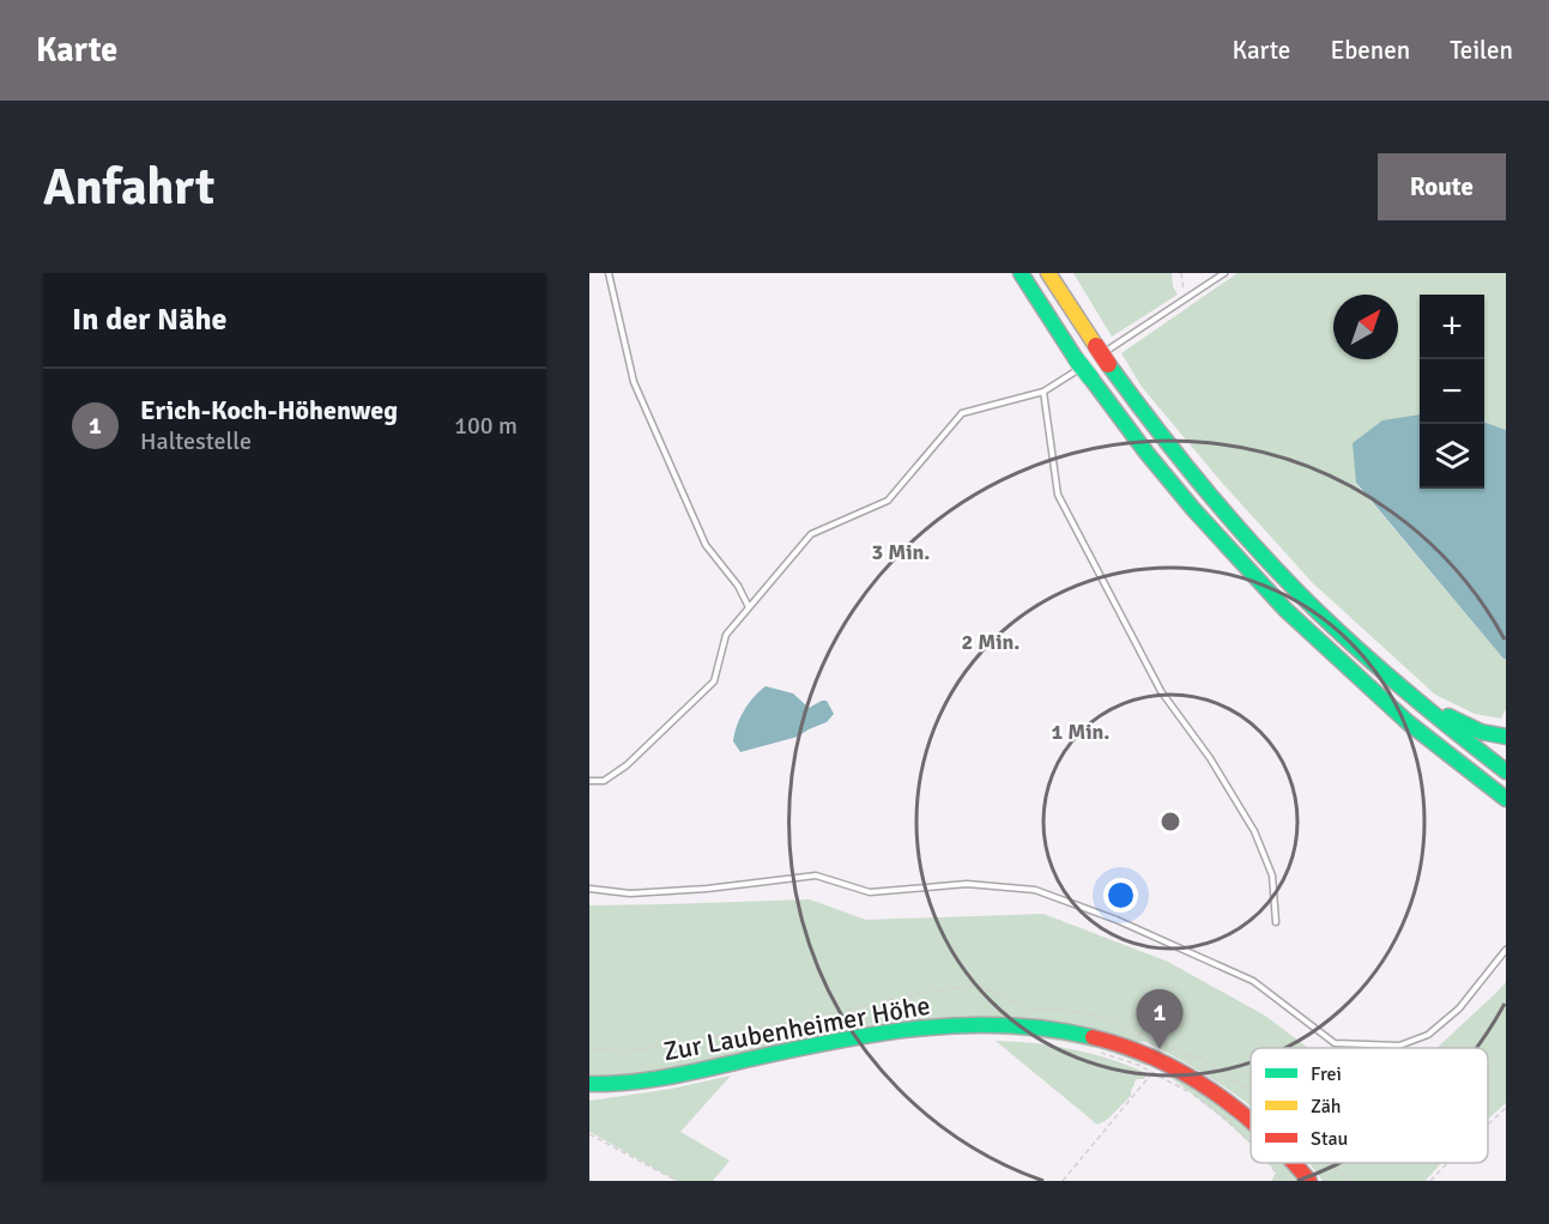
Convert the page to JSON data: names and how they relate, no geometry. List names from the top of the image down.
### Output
{
  "streets": {
    "main road": ["Zur Laubenheimer Höhe"]
  },
  "legend": ["Frei", "Zäh", "Stau"],
  "north": "top right",
  "page": {
    "header": "Karte",
    "nav": ["Karte", "Ebenen", "Teilen"],
    "buttons": "Route",
    "title": "Anfahrt",
    "heading": "In der Nähe",
    "map_buttons": ["+", "−"],
    "list": [
      {
        "mark": "1",
        "name": "Erich-Koch-Höhenweg",
        "note": "Haltestelle",
        "value": "100 m"
      }
    ],
    "pins": "1"
  },
  "rings": ["3 Min.", "2 Min.", "1 Min."]
}
